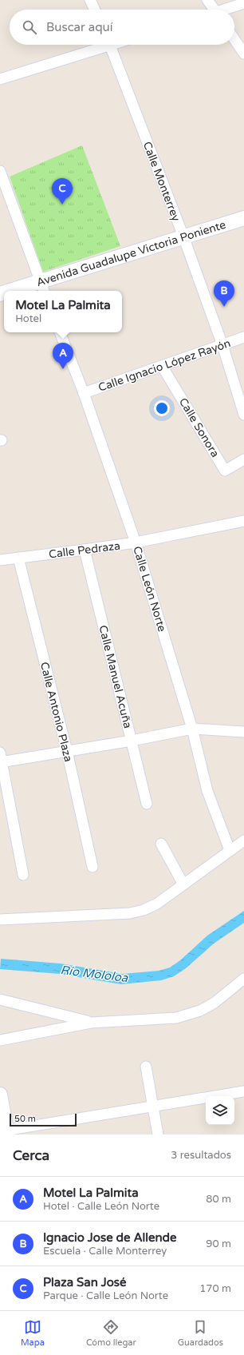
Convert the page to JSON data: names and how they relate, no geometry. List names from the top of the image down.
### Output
{
  "streets": {
    "main road": ["Avenida Guadalupe Victoria Poniente"],
    "street": [
      "Calle Monterrey",
      "Calle Ignacio López Rayón",
      "Calle Sonora",
      "Calle Pedraza",
      "Calle León Norte",
      "Calle Manuel Acuña",
      "Calle Antonio Plaza"
    ]
  },
  "crossings": [
    ["Calle Monterrey", "Avenida Guadalupe Victoria Poniente"],
    ["Calle Monterrey", "Calle Ignacio López Rayón"],
    ["Calle Ignacio López Rayón", "Calle Sonora"],
    ["Calle Ignacio López Rayón", "Calle León Norte"],
    ["Calle Pedraza", "Calle León Norte"],
    ["Calle Pedraza", "Calle Manuel Acuña"],
    ["Calle Pedraza", "Calle Antonio Plaza"]
  ],
  "water": ["Río Mololoa"],
  "scale_bar": "50 m",
  "page": {
    "search": "Buscar aquí",
    "pins": ["C", "B", "A"],
    "popup": ["Motel La Palmita", "Hotel"],
    "scale": "50 m",
    "heading": ["Cerca", "3 resultados"],
    "list": [
      {
        "mark": "A",
        "name": "Motel La Palmita",
        "note": "Hotel · Calle León Norte",
        "value": "80 m"
      },
      {
        "mark": "B",
        "name": "Ignacio Jose de Allende",
        "note": "Escuela · Calle Monterrey",
        "value": "90 m"
      },
      {
        "mark": "C",
        "name": "Plaza San José",
        "note": "Parque · Calle León Norte",
        "value": "170 m"
      }
    ],
    "nav": ["Mapa", "Cómo llegar", "Guardados"]
  }
}
